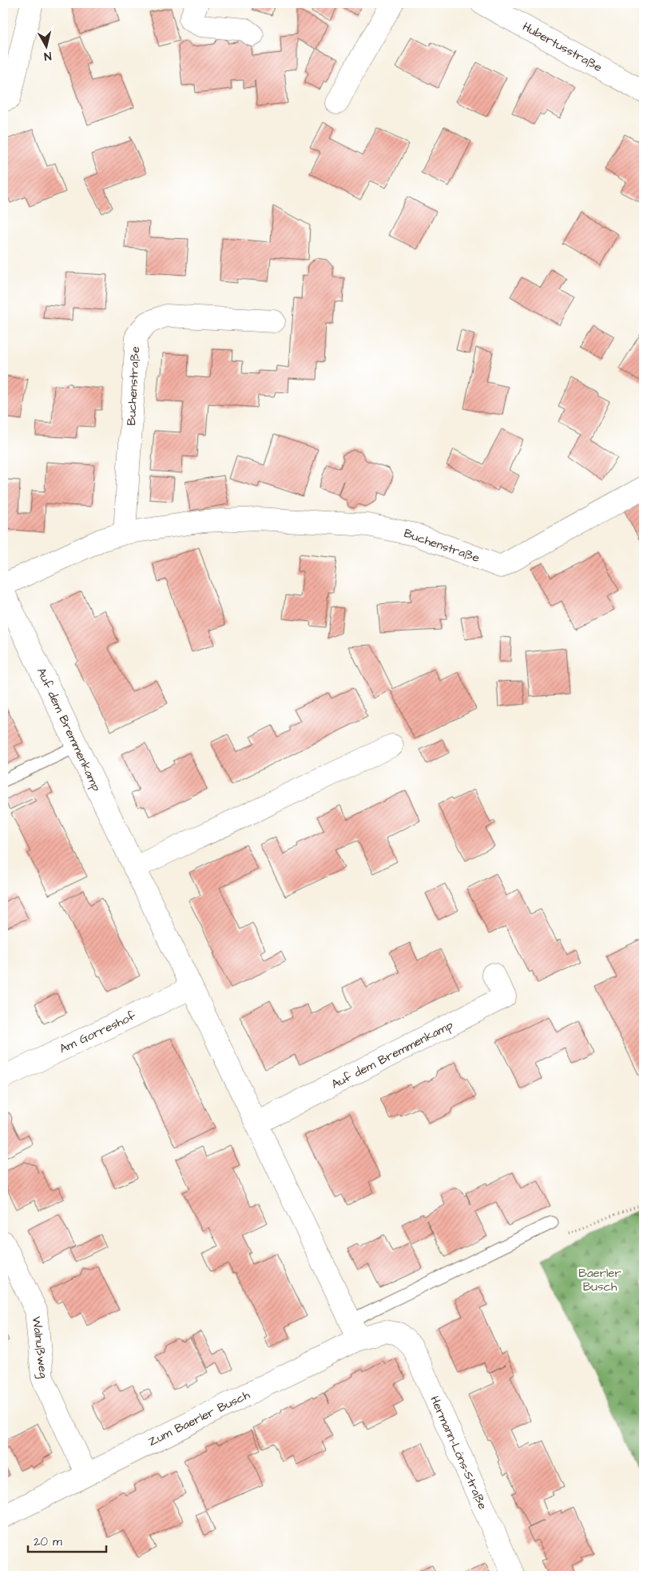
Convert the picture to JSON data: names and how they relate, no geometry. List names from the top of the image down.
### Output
{
  "streets": {
    "street": [
      "Hubertusstraße",
      "Buchenstraße",
      "Auf dem Bremmenkamp",
      "Am Gorreshof",
      "Walnußweg",
      "Zum Baerler Busch",
      "Hermann-Löns-Straße"
    ]
  },
  "crossings": [
    ["Auf dem Bremmenkamp", "Am Gorreshof"],
    ["Auf dem Bremmenkamp", "Zum Baerler Busch"],
    ["Walnußweg", "Zum Baerler Busch"],
    ["Zum Baerler Busch", "Hermann-Löns-Straße"]
  ],
  "parks": ["Baerler Busch"],
  "scale_bar": "20 m",
  "north": "bottom"
}
